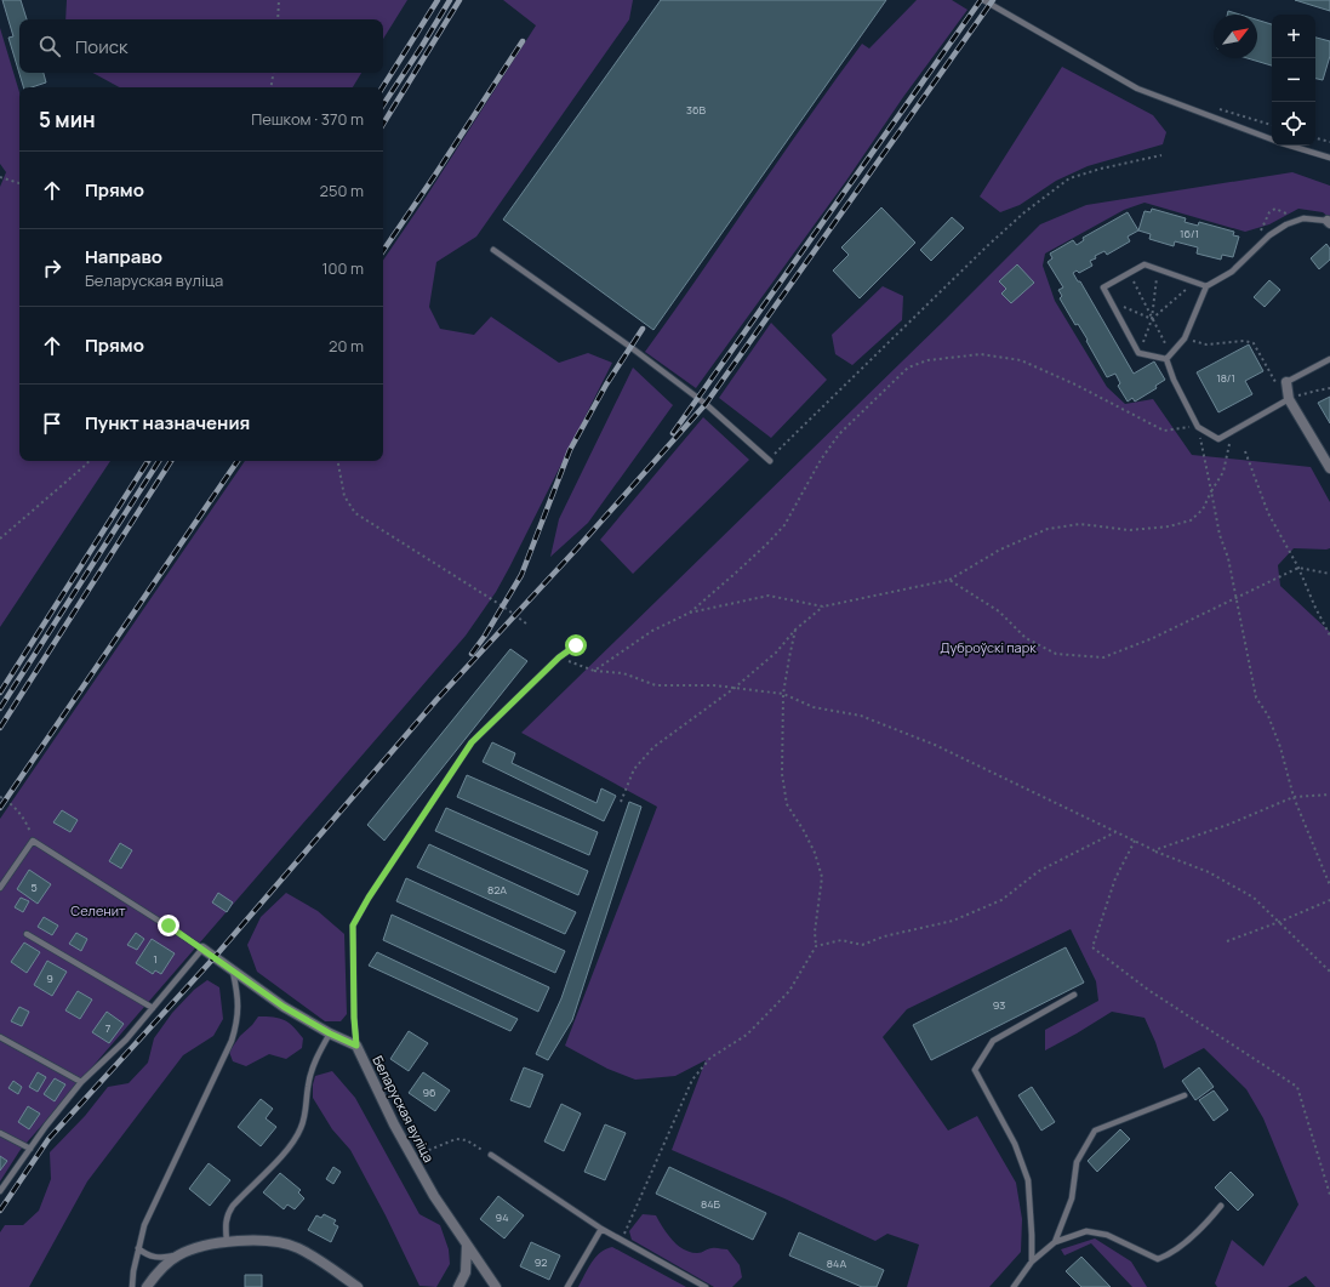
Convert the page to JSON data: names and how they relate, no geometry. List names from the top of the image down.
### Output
{
  "streets": {
    "street": ["Беларуская вуліца"]
  },
  "parks": ["Дуброўскі парк", "Селенит"],
  "house_numbers": [
    "36В",
    "16/1",
    "18/1",
    "5",
    "82А",
    "1",
    "9",
    "93",
    "7",
    "96",
    "84Б",
    "94",
    "92",
    "84А"
  ],
  "north": "top right",
  "page": {
    "map_buttons": ["+", "−"],
    "search": "Поиск",
    "heading": ["5 мин", "Пешком · 370 m"],
    "list": [
      ["Прямо", "250 m"],
      ["Направо", "Беларуская вуліца", "100 m"],
      ["Прямо", "20 m"],
      "Пункт назначения"
    ]
  }
}
